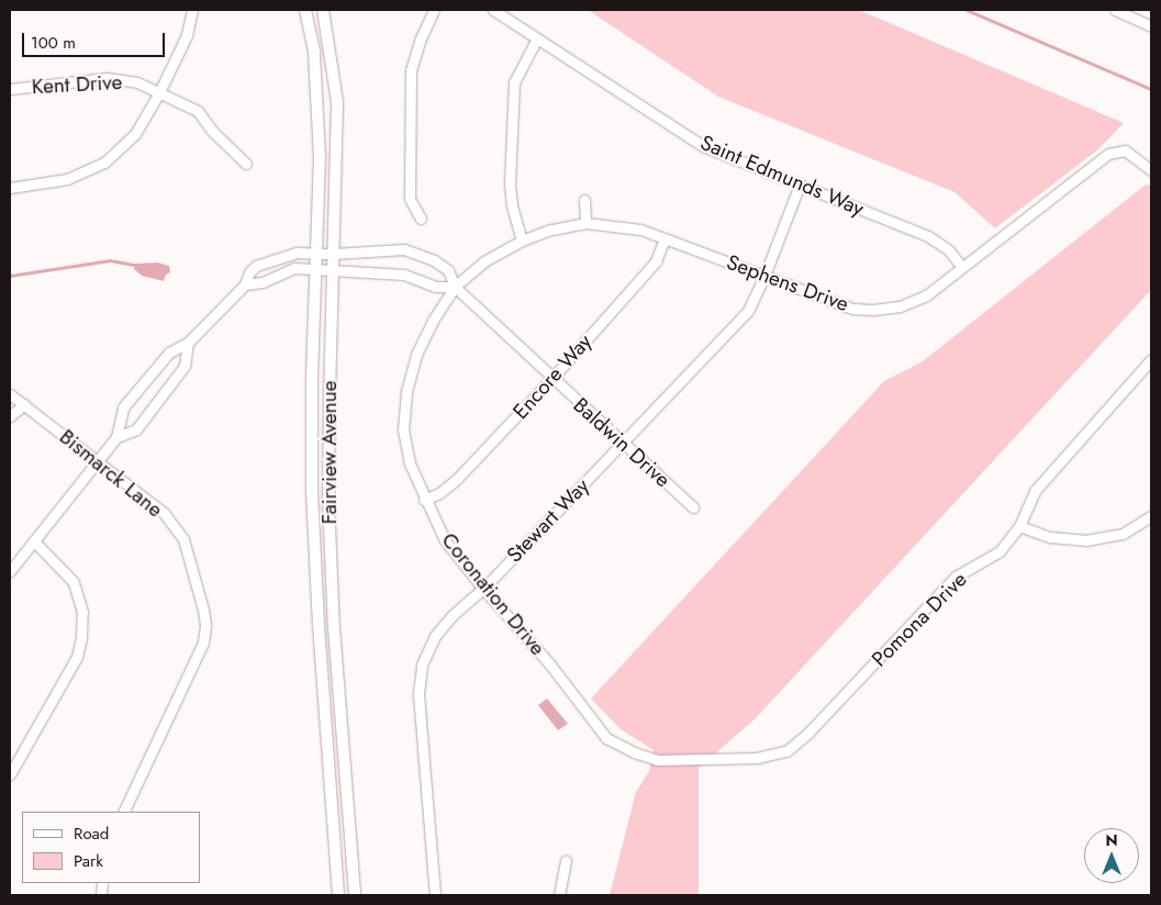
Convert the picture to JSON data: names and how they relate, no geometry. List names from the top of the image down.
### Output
{
  "streets": {
    "street": [
      "Kent Drive",
      "Saint Edmunds Way",
      "Sephens Drive",
      "Encore Way",
      "Baldwin Drive",
      "Fairview Avenue",
      "Bismarck Lane",
      "Stewart Way",
      "Coronation Drive",
      "Pomona Drive"
    ]
  },
  "crossings": [
    ["Saint Edmunds Way", "Sephens Drive"],
    ["Saint Edmunds Way", "Stewart Way"],
    ["Sephens Drive", "Encore Way"],
    ["Sephens Drive", "Baldwin Drive"],
    ["Sephens Drive", "Stewart Way"],
    ["Sephens Drive", "Coronation Drive"],
    ["Encore Way", "Baldwin Drive"],
    ["Encore Way", "Coronation Drive"],
    ["Baldwin Drive", "Fairview Avenue"],
    ["Baldwin Drive", "Bismarck Lane"],
    ["Baldwin Drive", "Stewart Way"],
    ["Baldwin Drive", "Coronation Drive"],
    ["Stewart Way", "Coronation Drive"],
    ["Coronation Drive", "Pomona Drive"]
  ],
  "legend": ["Road", "Park"],
  "scale_bar": "100 m",
  "north": "top"
}
